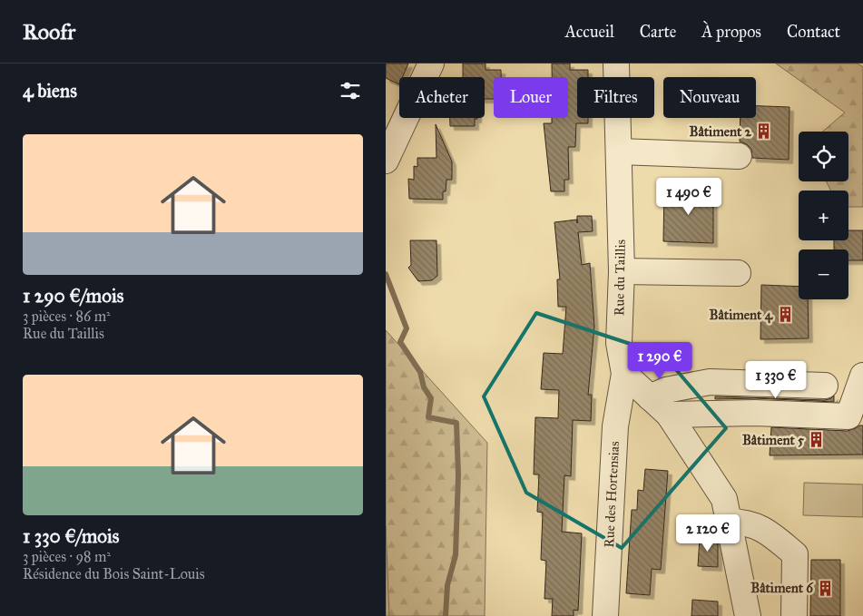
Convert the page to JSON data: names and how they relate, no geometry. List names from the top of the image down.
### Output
{
  "streets": {
    "street": ["Rue du Taillis", "Rue des Hortensias"]
  },
  "crossings": [
    ["Rue du Taillis", "Rue des Hortensias"]
  ],
  "places": {
    "building": [
      "Bâtiment 2",
      "Bâtiment 4",
      "Bâtiment 5",
      "Bâtiment 6"
    ]
  },
  "page": {
    "header": "Roofr",
    "nav": [
      "Accueil",
      "Carte",
      "À propos",
      "Contact"
    ],
    "heading": "4 biens",
    "chip": [
      "Acheter",
      "Louer",
      "Filtres",
      "Nouveau"
    ],
    "list": [
      {
        "name": "1 290 €/mois",
        "note": "3 pièces · 86 m² · Rue du Taillis"
      },
      {
        "name": "1 330 €/mois",
        "note": "3 pièces · 98 m² · Résidence du Bois Saint-Louis"
      }
    ],
    "map_buttons": ["+", "−"],
    "price": [
      "1 490 €",
      "1 290 €",
      "1 330 €",
      "2 120 €"
    ]
  }
}
